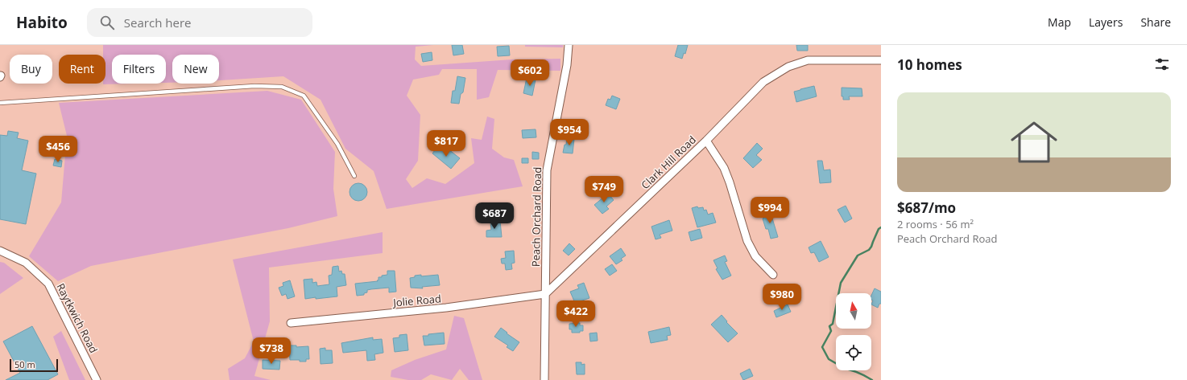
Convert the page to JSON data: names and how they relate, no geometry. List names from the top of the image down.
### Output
{
  "streets": {
    "street": [
      "Clark Hill Road",
      "Peach Orchard Road",
      "Jolie Road",
      "Raytkwich Road"
    ]
  },
  "crossings": [
    ["Clark Hill Road", "Peach Orchard Road"],
    ["Clark Hill Road", "Jolie Road"],
    ["Peach Orchard Road", "Jolie Road"]
  ],
  "scale_bar": "50 m",
  "north": "top",
  "page": {
    "header": "Habito",
    "search": "Search here",
    "nav": ["Map", "Layers", "Share"],
    "heading": "10 homes",
    "chip": [
      "Buy",
      "Rent",
      "Filters",
      "New"
    ],
    "price": [
      "$602",
      "$954",
      "$817",
      "$456",
      "$749",
      "$994",
      "$687",
      "$980",
      "$422",
      "$738"
    ],
    "list": [
      {
        "name": "$687/mo",
        "note": "2 rooms · 56 m² · Peach Orchard Road"
      }
    ],
    "scale": "50 m"
  }
}
